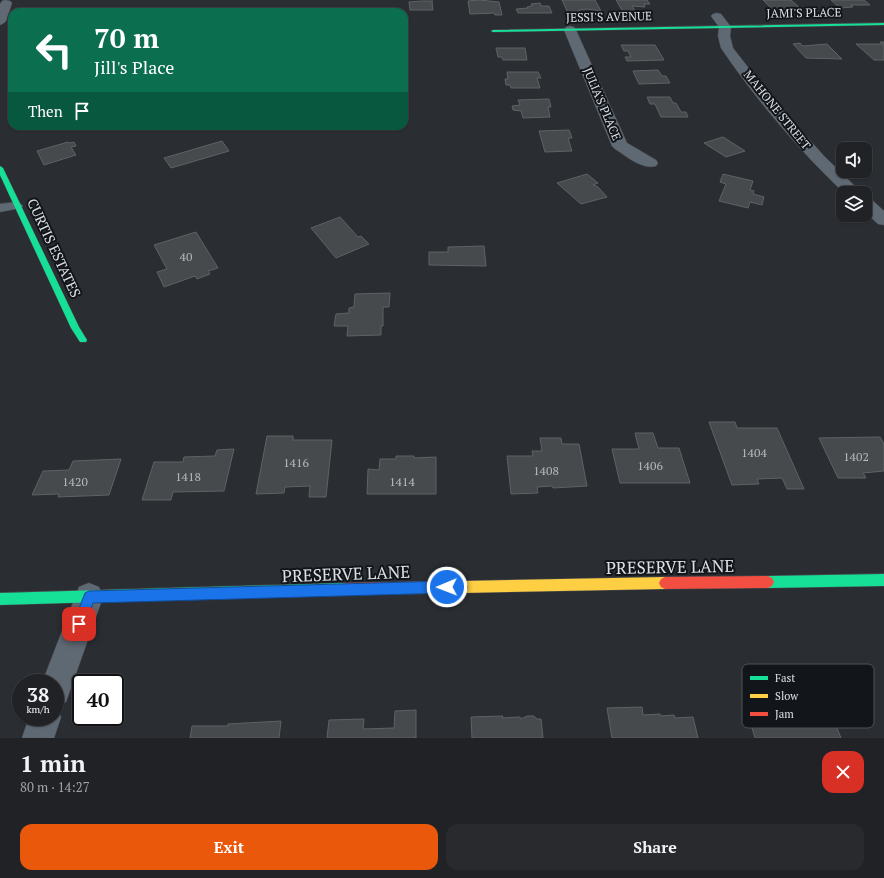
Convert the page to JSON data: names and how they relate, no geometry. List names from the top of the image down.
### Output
{
  "streets": {
    "street": [
      "JAMI'S PLACE",
      "JESSI'S AVENUE",
      "JULIA'S PLACE",
      "MAHONE STREET",
      "CURTIS ESTATES",
      "PRESERVE LANE"
    ]
  },
  "crossings": [
    ["JAMI'S PLACE", "JESSI'S AVENUE"],
    ["JAMI'S PLACE", "MAHONE STREET"],
    ["JESSI'S AVENUE", "JULIA'S PLACE"],
    ["JESSI'S AVENUE", "MAHONE STREET"]
  ],
  "house_numbers": [
    "40",
    "1404",
    "1402",
    "1416",
    "1406",
    "1408",
    "1418",
    "1420",
    "1414"
  ],
  "legend": ["Fast", "Slow", "Jam"],
  "page": {
    "turn": ["70 m", "Jill's Place"],
    "then": "Then",
    "speed": "38 km/h",
    "limit": "40",
    "heading": ["1 min", "80 m · 14:27"],
    "buttons": ["Exit", "Share"]
  }
}
